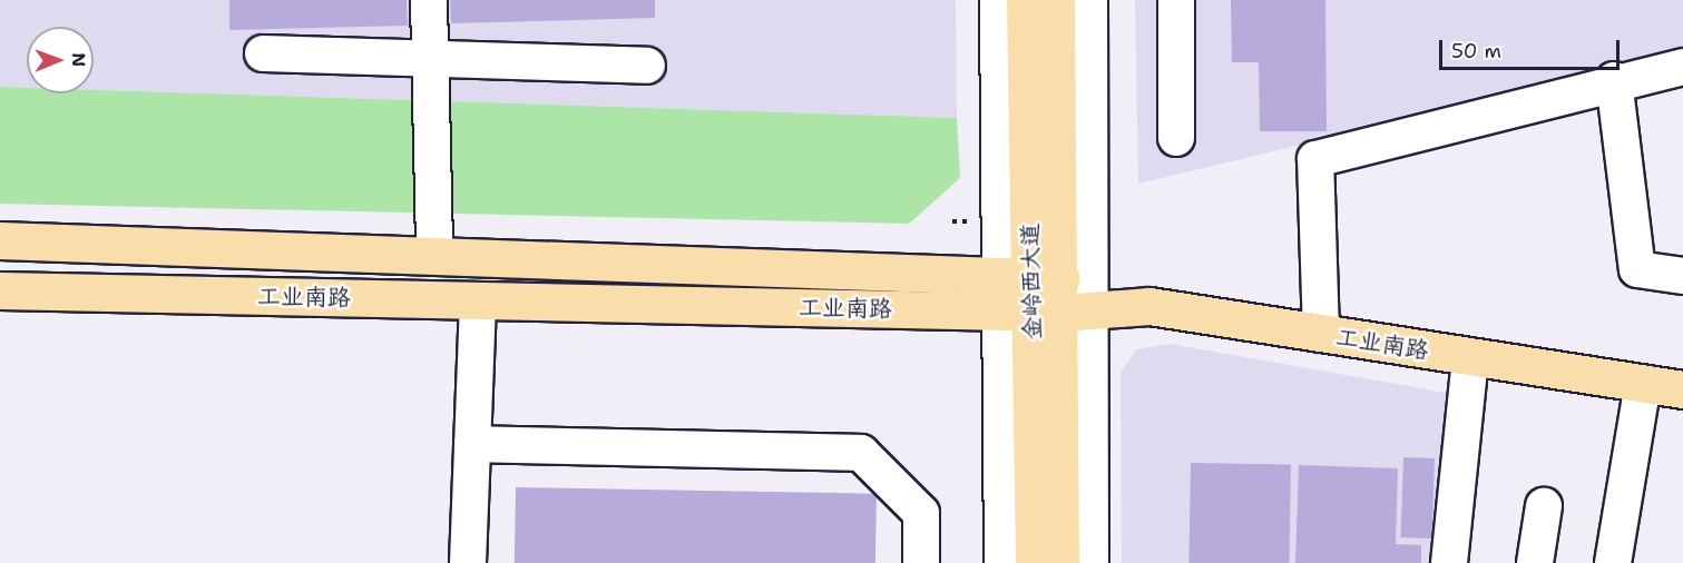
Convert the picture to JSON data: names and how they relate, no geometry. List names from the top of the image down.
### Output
{
  "streets": {
    "main road": ["金岭西大道", "工业南路"]
  },
  "crossings": [
    ["金岭西大道", "工业南路"]
  ],
  "scale_bar": "50 m",
  "north": "right"
}
